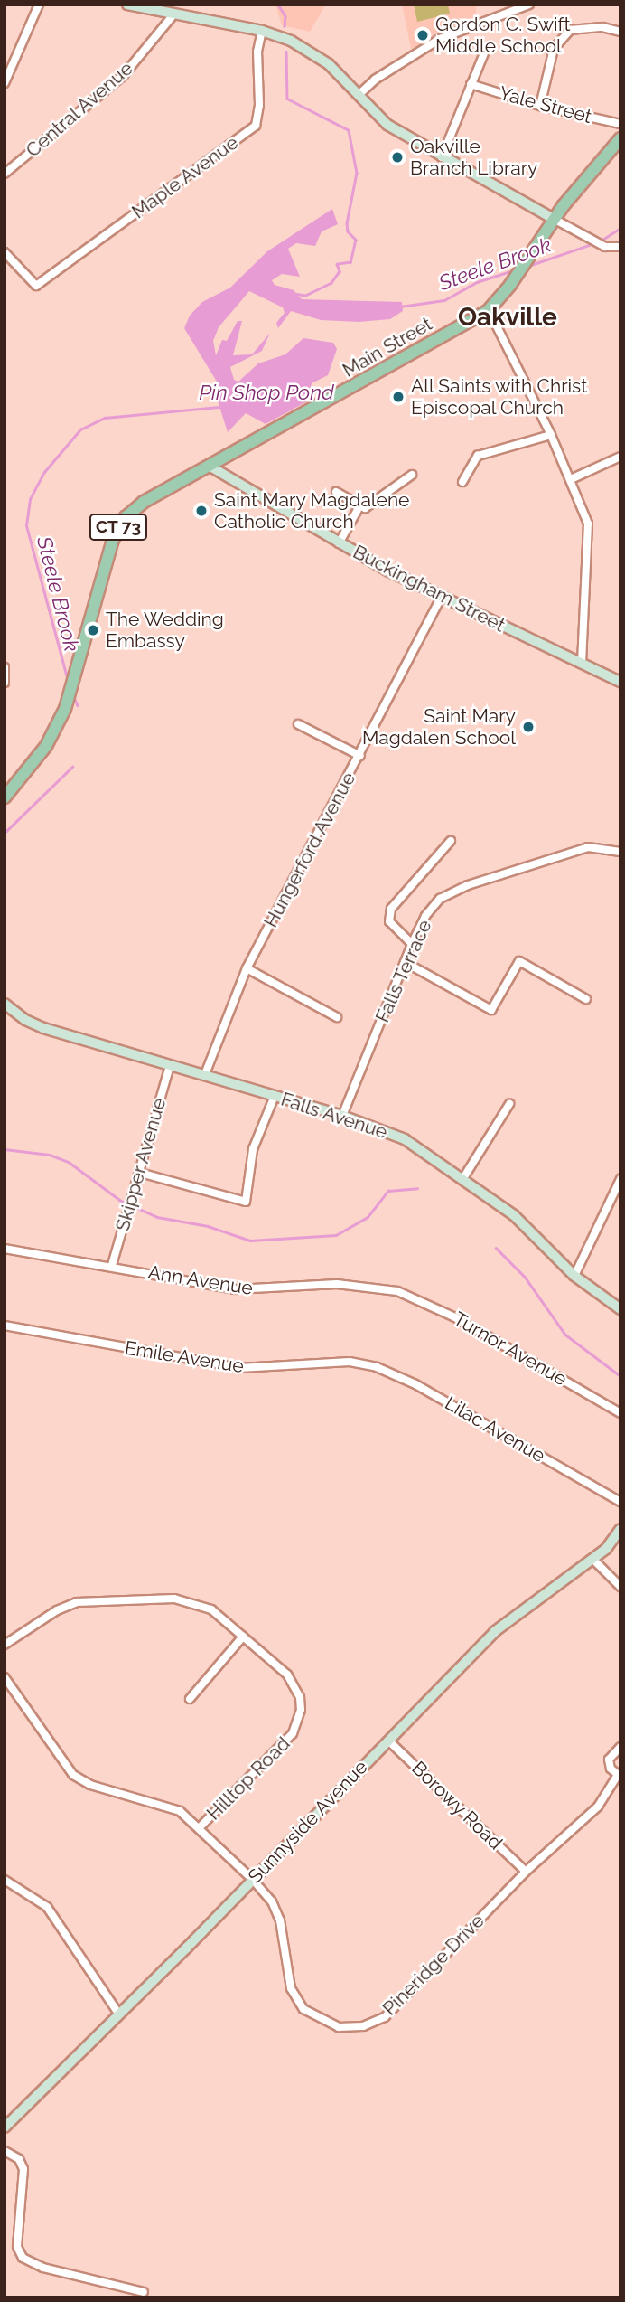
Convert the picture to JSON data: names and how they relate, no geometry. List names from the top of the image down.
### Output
{
  "streets": {
    "main road": [
      "Main Street",
      "CT 73",
      "Buckingham Street",
      "Falls Avenue",
      "Sunnyside Avenue"
    ],
    "street": [
      "Yale Street",
      "Central Avenue",
      "Maple Avenue",
      "Hungerford Avenue",
      "Falls Terrace",
      "Skipper Avenue",
      "Ann Avenue",
      "Turnor Avenue",
      "Emile Avenue",
      "Lilac Avenue",
      "Hilltop Road",
      "Borowy Road",
      "Pineridge Drive"
    ]
  },
  "crossings": [
    ["Main Street", "Buckingham Street"],
    ["Buckingham Street", "Hungerford Avenue"],
    ["Hungerford Avenue", "Falls Avenue"],
    ["Falls Terrace", "Falls Avenue"],
    ["Falls Avenue", "Skipper Avenue"],
    ["Skipper Avenue", "Ann Avenue"],
    ["Ann Avenue", "Turnor Avenue"],
    ["Emile Avenue", "Lilac Avenue"],
    ["Hilltop Road", "Pineridge Drive"],
    ["Borowy Road", "Sunnyside Avenue"],
    ["Borowy Road", "Pineridge Drive"],
    ["Sunnyside Avenue", "Pineridge Drive"]
  ],
  "districts": ["Oakville"],
  "water": ["Steele Brook", "Pin Shop Pond"],
  "places": [
    "Gordon C. Swift Middle School",
    "Oakville Branch Library",
    "All Saints with Christ Episcopal Church",
    "Saint Mary Magdalene Catholic Church",
    "The Wedding Embassy",
    "Saint Mary Magdalen School"
  ]
}
